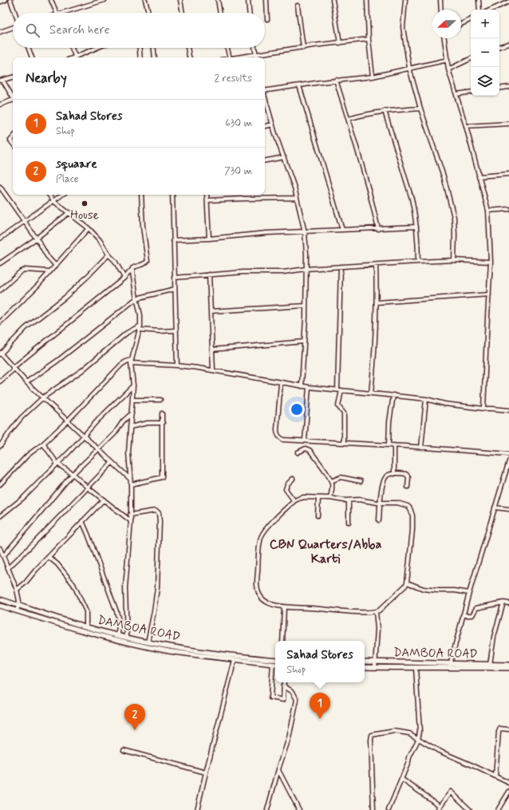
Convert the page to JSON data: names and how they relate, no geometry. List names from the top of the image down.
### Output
{
  "streets": {
    "main road": ["DAMBOA ROAD"]
  },
  "districts": ["CBN Quarters/Abba Karti"],
  "places": ["House"],
  "north": "left",
  "page": {
    "map_buttons": ["+", "−"],
    "search": "Search here",
    "heading": ["Nearby", "2 results"],
    "list": [
      {
        "mark": "1",
        "name": "Sahad Stores",
        "note": "Shop",
        "value": "630 m"
      },
      {
        "mark": "2",
        "name": "squaare",
        "note": "Place",
        "value": "730 m"
      }
    ],
    "popup": ["Sahad Stores", "Shop"],
    "pins": ["1", "2"]
  }
}
